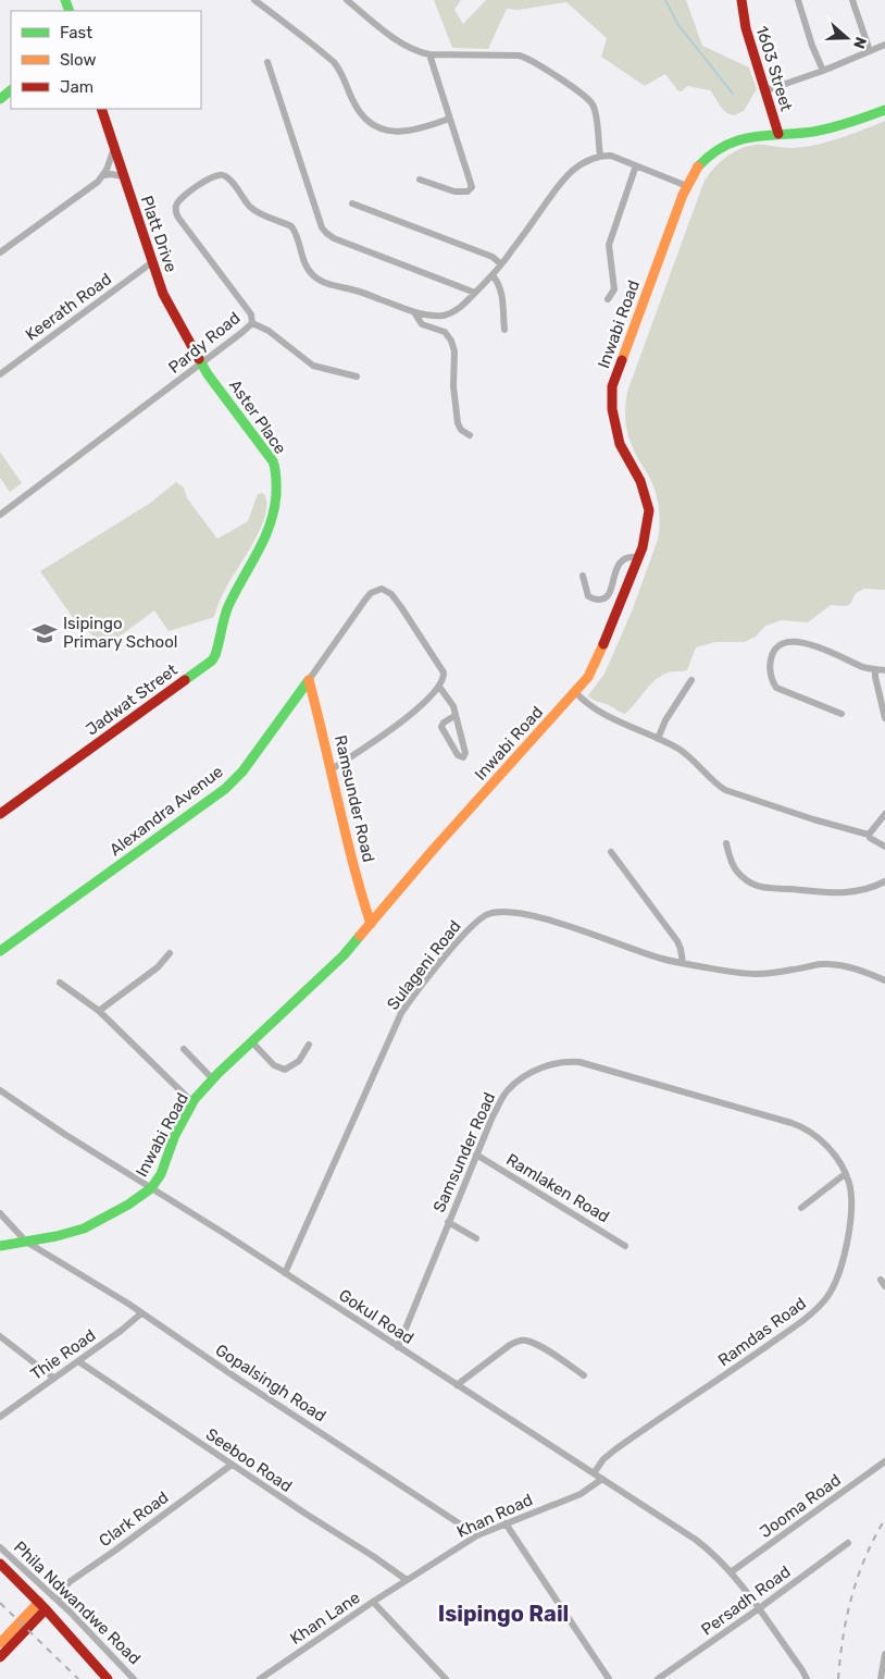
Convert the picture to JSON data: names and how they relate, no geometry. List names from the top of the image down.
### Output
{
  "streets": {
    "street": [
      "1603 Street",
      "Platt Drive",
      "Keerath Road",
      "Inwabi Road",
      "Pardy Road",
      "Aster Place",
      "Jadwat Street",
      "Ramsunder Road",
      "Alexandra Avenue",
      "Sulageni Road",
      "Samsunder Road",
      "Ramlaken Road",
      "Gokul Road",
      "Ramdas Road",
      "Thie Road",
      "Gopalsingh Road",
      "Seeboo Road",
      "Jooma Road",
      "Khan Road",
      "Clark Road",
      "Persadh Road",
      "Phila Ndwandwe Road",
      "Khan Lane"
    ]
  },
  "crossings": [
    ["1603 Street", "Inwabi Road"],
    ["Platt Drive", "Keerath Road"],
    ["Platt Drive", "Pardy Road"],
    ["Platt Drive", "Aster Place"],
    ["Inwabi Road", "Ramsunder Road"],
    ["Inwabi Road", "Gokul Road"],
    ["Inwabi Road", "Gopalsingh Road"],
    ["Pardy Road", "Aster Place"],
    ["Aster Place", "Jadwat Street"],
    ["Ramsunder Road", "Alexandra Avenue"],
    ["Sulageni Road", "Gokul Road"],
    ["Samsunder Road", "Ramlaken Road"],
    ["Samsunder Road", "Gokul Road"],
    ["Samsunder Road", "Ramdas Road"],
    ["Gokul Road", "Ramdas Road"],
    ["Gokul Road", "Jooma Road"],
    ["Gokul Road", "Khan Road"],
    ["Gokul Road", "Persadh Road"],
    ["Thie Road", "Gopalsingh Road"],
    ["Thie Road", "Seeboo Road"],
    ["Gopalsingh Road", "Khan Road"],
    ["Seeboo Road", "Khan Road"],
    ["Seeboo Road", "Clark Road"],
    ["Khan Road", "Khan Lane"],
    ["Clark Road", "Phila Ndwandwe Road"]
  ],
  "districts": ["Isipingo Rail"],
  "places": {
    "school or university": ["Isipingo Primary School"]
  },
  "legend": ["Fast", "Slow", "Jam"],
  "north": "right"
}
